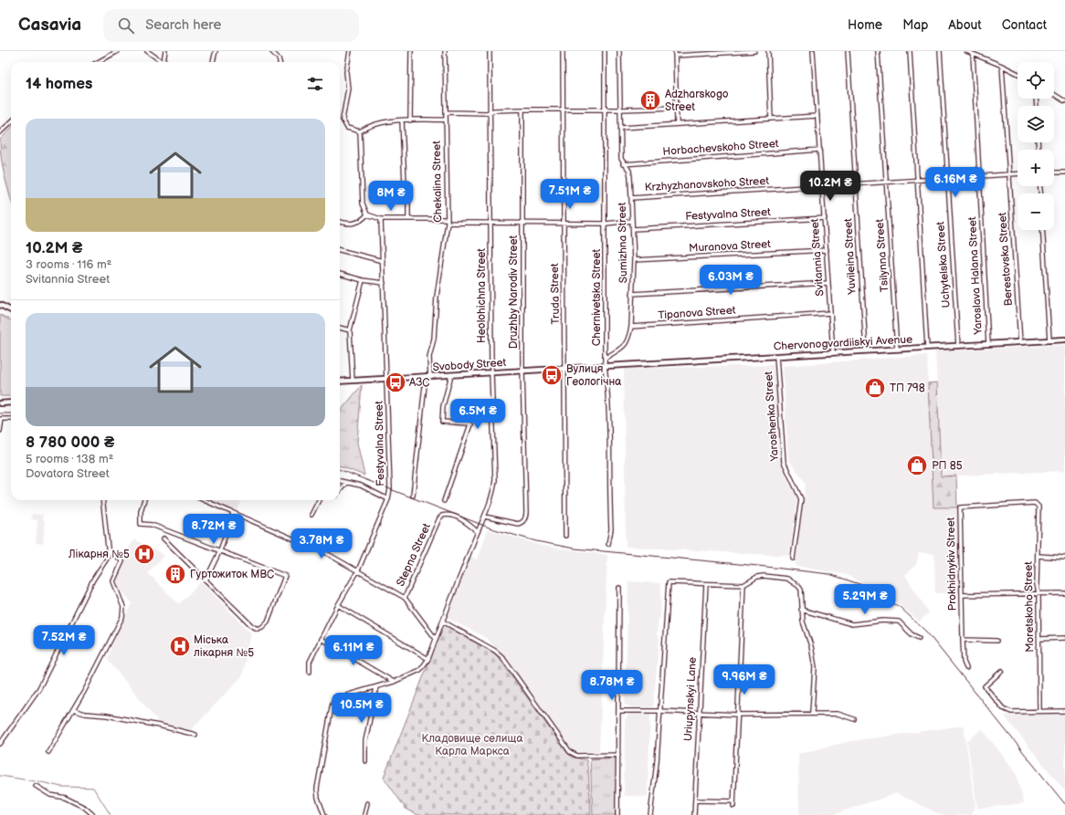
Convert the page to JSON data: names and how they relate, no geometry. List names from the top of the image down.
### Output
{
  "streets": {
    "main road": ["Chervonogvardiiskyi Avenue", "Svobody Street"],
    "street": [
      "Horbachevskoho Street",
      "Chekalina Street",
      "Krzhyzhanovskoho Street",
      "Festyvalna Street",
      "Sumizhna Street",
      "Muranova Street",
      "Tsilynna Street",
      "Yuvileina Street",
      "Svitannia Street",
      "Berestovska Street",
      "Uchytelska Street",
      "Yaroslava Halana Street",
      "Druzhby Narodiv Street",
      "Truda Street",
      "Heolohichna Street",
      "Chernivetska Street",
      "Tipanova Street",
      "Yaroshenka Street",
      "Stepna Street",
      "Prokhidnykiv Street",
      "Moretskoho Street",
      "Uriupynskyi Lane"
    ]
  },
  "crossings": [
    ["Horbachevskoho Street", "Sumizhna Street"],
    ["Horbachevskoho Street", "Svitannia Street"],
    ["Chekalina Street", "Svobody Street"],
    ["Krzhyzhanovskoho Street", "Sumizhna Street"],
    ["Krzhyzhanovskoho Street", "Tsilynna Street"],
    ["Krzhyzhanovskoho Street", "Yuvileina Street"],
    ["Krzhyzhanovskoho Street", "Svitannia Street"],
    ["Krzhyzhanovskoho Street", "Berestovska Street"],
    ["Krzhyzhanovskoho Street", "Uchytelska Street"],
    ["Krzhyzhanovskoho Street", "Yaroslava Halana Street"],
    ["Festyvalna Street", "Sumizhna Street"],
    ["Festyvalna Street", "Svitannia Street"],
    ["Festyvalna Street", "Svobody Street"],
    ["Sumizhna Street", "Muranova Street"],
    ["Sumizhna Street", "Chernivetska Street"],
    ["Sumizhna Street", "Tipanova Street"],
    ["Muranova Street", "Svitannia Street"],
    ["Tsilynna Street", "Chervonogvardiiskyi Avenue"],
    ["Yuvileina Street", "Chervonogvardiiskyi Avenue"],
    ["Svitannia Street", "Tipanova Street"],
    ["Svitannia Street", "Chervonogvardiiskyi Avenue"],
    ["Berestovska Street", "Chervonogvardiiskyi Avenue"],
    ["Uchytelska Street", "Chervonogvardiiskyi Avenue"],
    ["Yaroslava Halana Street", "Chervonogvardiiskyi Avenue"],
    ["Druzhby Narodiv Street", "Heolohichna Street"],
    ["Druzhby Narodiv Street", "Svobody Street"],
    ["Truda Street", "Svobody Street"],
    ["Heolohichna Street", "Svobody Street"],
    ["Heolohichna Street", "Stepna Street"],
    ["Chernivetska Street", "Chervonogvardiiskyi Avenue"],
    ["Chernivetska Street", "Svobody Street"],
    ["Chervonogvardiiskyi Avenue", "Svobody Street"],
    ["Chervonogvardiiskyi Avenue", "Yaroshenka Street"],
    ["Prokhidnykiv Street", "Moretskoho Street"]
  ],
  "parks": ["Кладовище селища Карла Маркса"],
  "places": {
    "building": ["Adzharskogo Street", "Гуртожиток МВС"],
    "bus stop": ["Вулиця Геологічна", "АЗС"],
    "shop": ["ТП 798", "РП 85"],
    "hospital": ["Лікарня №5", "Міська лікарня №5"]
  },
  "page": {
    "header": "Casavia",
    "search": "Search here",
    "nav": [
      "Home",
      "Map",
      "About",
      "Contact"
    ],
    "map_buttons": ["+", "−"],
    "heading": "14 homes",
    "list": [
      {
        "name": "10.2M ₴",
        "note": "3 rooms · 116 m² · Svitannia Street"
      },
      {
        "name": "8 780 000 ₴",
        "note": "5 rooms · 138 m² · Dovatora Street"
      }
    ],
    "price": [
      "6.16M ₴",
      "10.2M ₴",
      "7.51M ₴",
      "8M ₴",
      "6.03M ₴",
      "6.5M ₴",
      "8.72M ₴",
      "3.78M ₴",
      "5.29M ₴",
      "7.52M ₴",
      "6.11M ₴",
      "9.96M ₴",
      "8.78M ₴",
      "10.5M ₴"
    ]
  }
}
